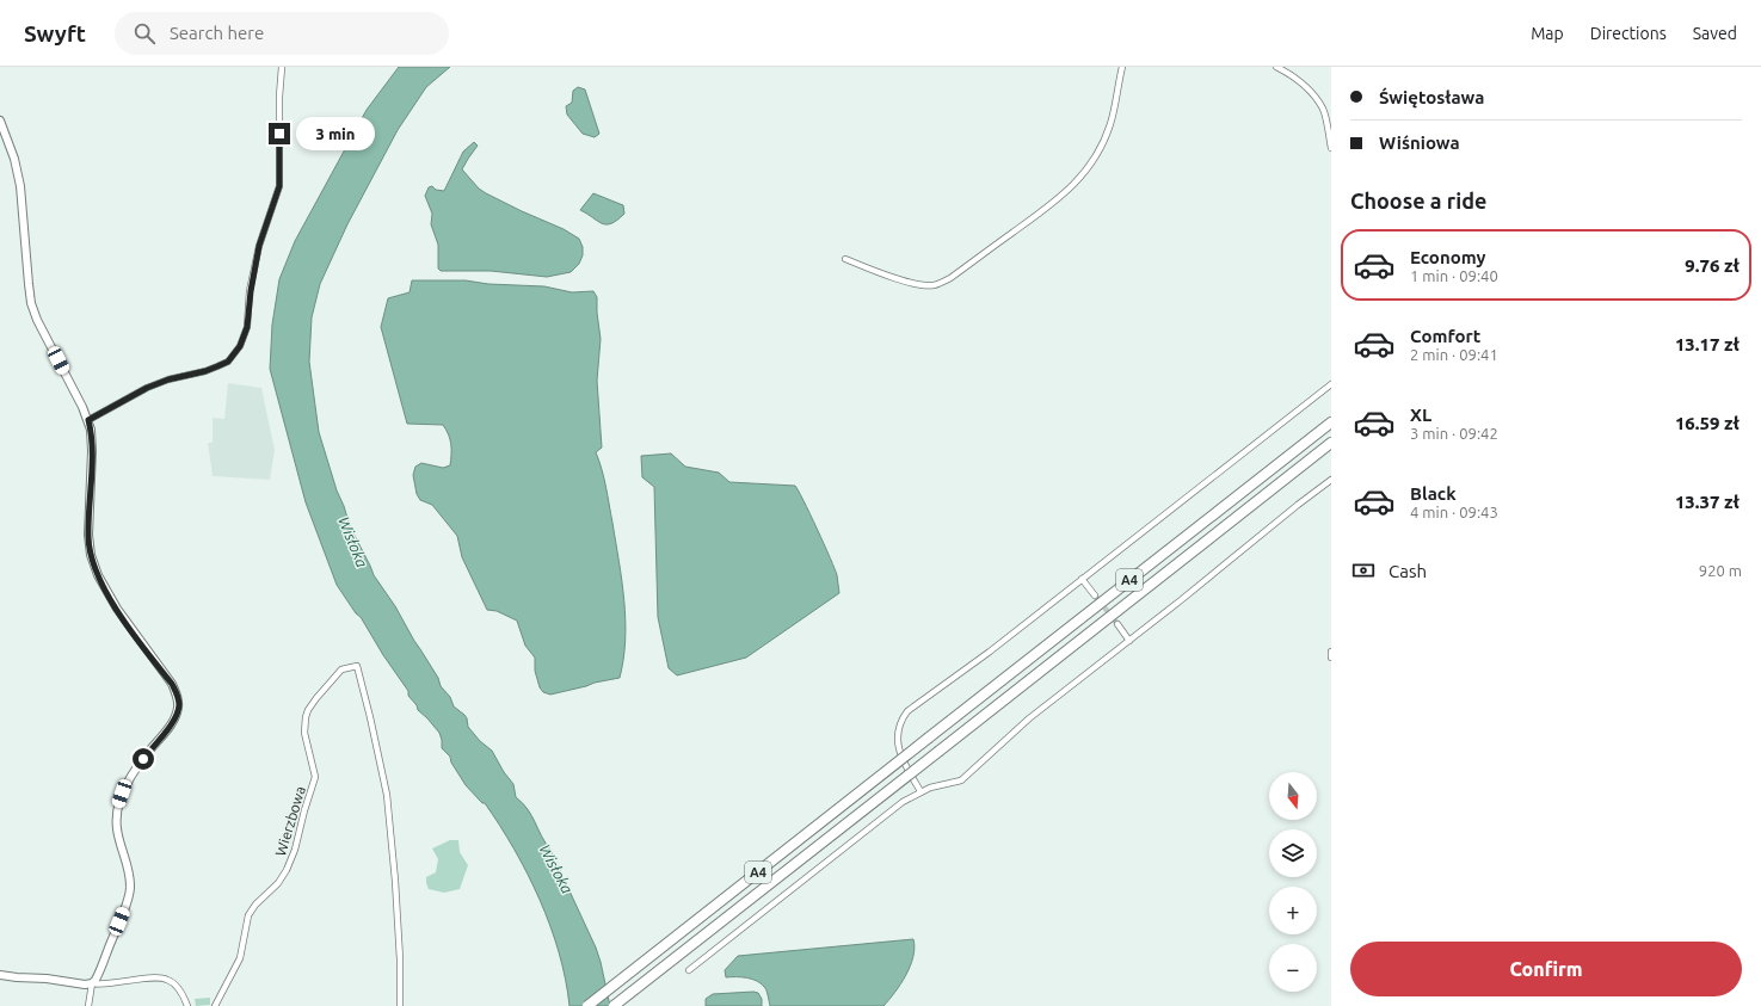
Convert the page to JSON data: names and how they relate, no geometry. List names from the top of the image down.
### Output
{
  "streets": {
    "highway": ["A4"],
    "street": ["Wierzbowa"]
  },
  "water": ["Wisłoka"],
  "north": "bottom",
  "page": {
    "header": "Swyft",
    "search": "Search here",
    "nav": ["Map", "Directions", "Saved"],
    "banner": ["Świętosława", "Wiśniowa"],
    "bubble": "3 min",
    "heading": "Choose a ride",
    "list": [
      {
        "name": "Economy",
        "note": "1 min · 09:40",
        "value": "9.76 zł"
      },
      {
        "name": "Comfort",
        "note": "2 min · 09:41",
        "value": "13.17 zł"
      },
      {
        "name": "XL",
        "note": "3 min · 09:42",
        "value": "16.59 zł"
      },
      {
        "name": "Black",
        "note": "4 min · 09:43",
        "value": "13.37 zł"
      }
    ],
    "pay": ["Cash", "920 m"],
    "map_buttons": ["+", "−"],
    "buttons": "Confirm"
  }
}
